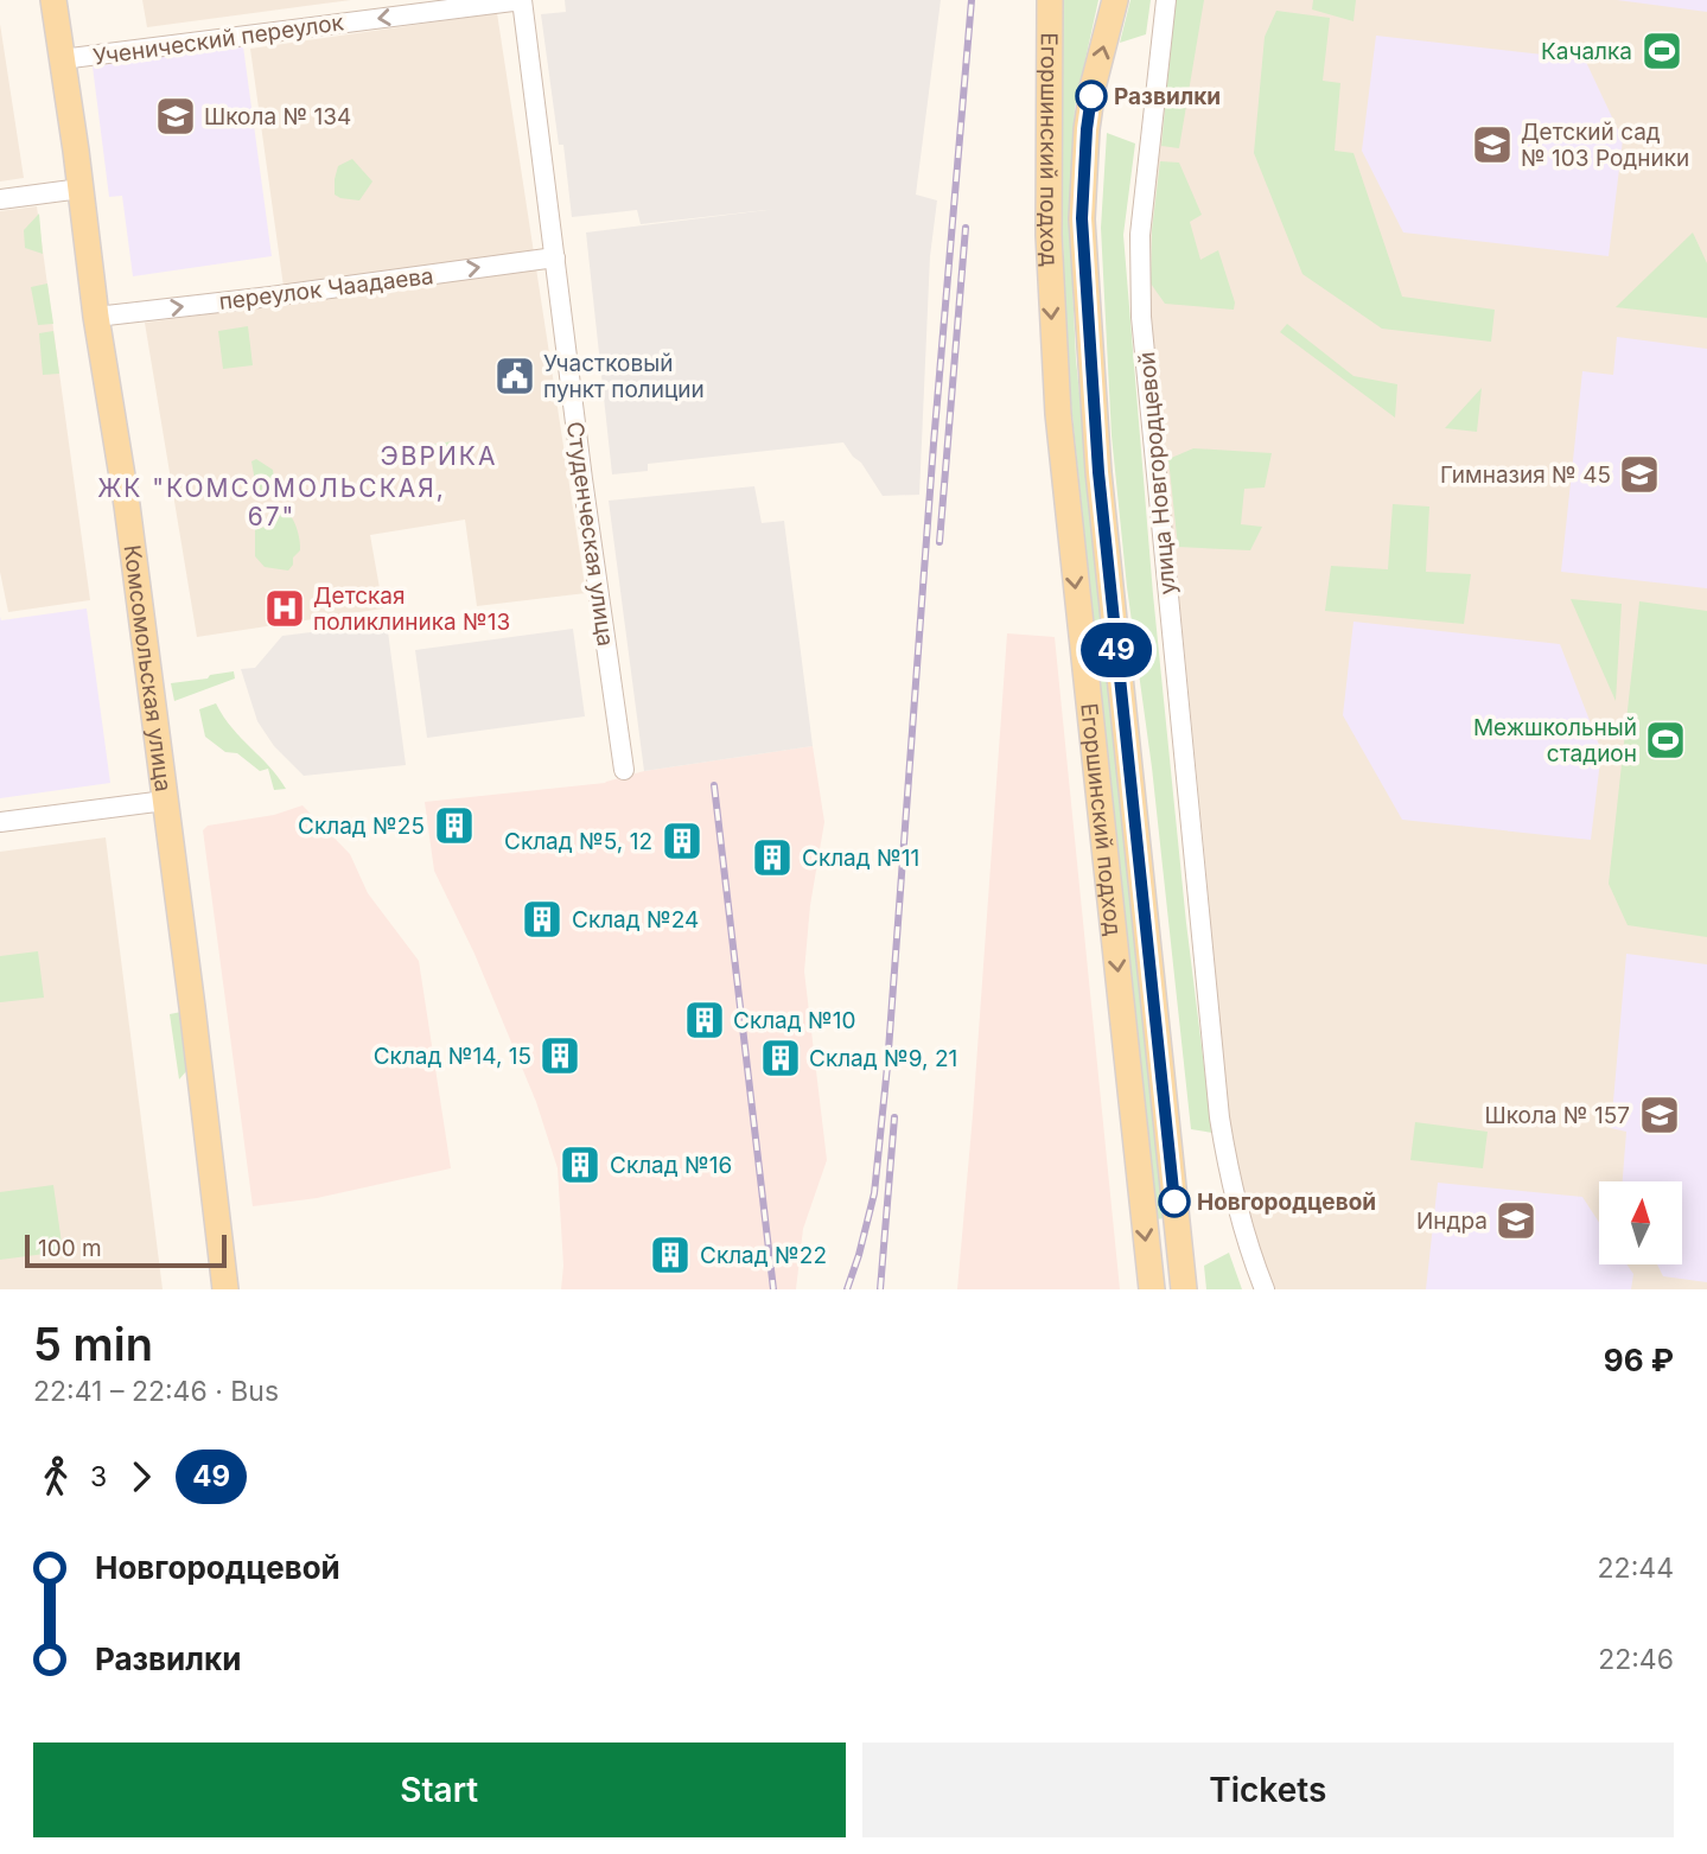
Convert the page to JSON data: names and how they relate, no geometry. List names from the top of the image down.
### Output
{
  "streets": {
    "main road": ["Егоршинский подход", "Комсомольская улица"],
    "street": [
      "Ученический переулок",
      "переулок Чаадаева",
      "улица Новгородцевой",
      "Студенческая улица"
    ]
  },
  "crossings": [
    ["Ученический переулок", "Студенческая улица"],
    ["Ученический переулок", "Комсомольская улица"],
    ["переулок Чаадаева", "Студенческая улица"],
    ["переулок Чаадаева", "Комсомольская улица"]
  ],
  "one_way": ["Ученический переулок", "переулок Чаадаева"],
  "districts": ["ЭВРИКА", "ЖК \"КОМСОМОЛЬСКАЯ, 67\""],
  "places": {
    "sports": ["Качалка", "Межшкольный стадион"],
    "other": ["Развилки", "Новгородцевой"],
    "school or university": [
      "Школа № 134",
      "Детский сад № 103 Родники",
      "Гимназия № 45",
      "Школа № 157",
      "Индра"
    ],
    "public building": ["Участковый пункт полиции"],
    "hospital": ["Детская поликлиника №13"],
    "building": [
      "Склад №25",
      "Склад №5, 12",
      "Склад №11",
      "Склад №24",
      "Склад №10",
      "Склад №14, 15",
      "Склад №9, 21",
      "Склад №16",
      "Склад №22"
    ]
  },
  "lines": ["bus line 49"],
  "scale_bar": "100 m",
  "north": "top",
  "page": {
    "on_map": "49",
    "scale": "100 m",
    "heading": ["5 min", "22:41 – 22:46 · Bus", "96 ₽"],
    "legs": ["3", "49"],
    "list": [
      {
        "name": "Новгородцевой",
        "value": "22:44"
      },
      {
        "name": "Развилки",
        "value": "22:46"
      }
    ],
    "buttons": ["Start", "Tickets"]
  }
}
